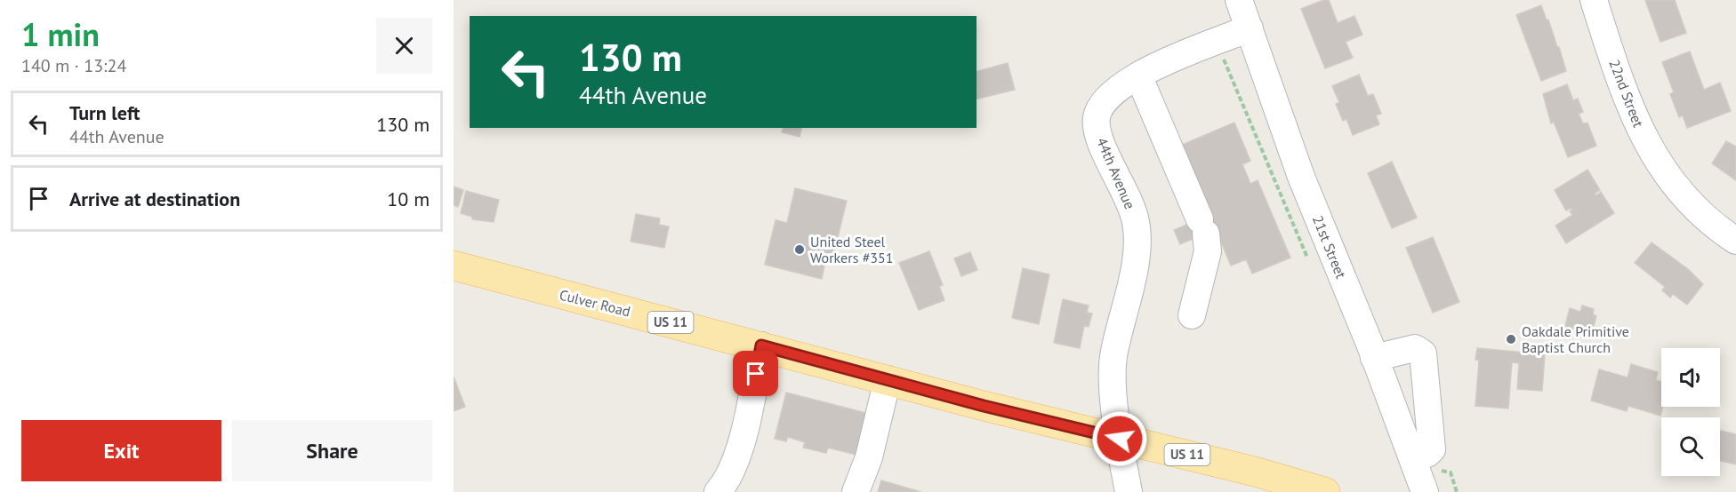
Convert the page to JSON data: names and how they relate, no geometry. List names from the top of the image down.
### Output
{
  "streets": {
    "main road": ["Culver Road", "US 11"],
    "street": ["22nd Street", "44th Avenue", "21st Street"]
  },
  "crossings": [
    ["44th Avenue", "21st Street"],
    ["44th Avenue", "Culver Road"]
  ],
  "places": ["United Steel Workers #351", "Oakdale Primitive Baptist Church"],
  "page": {
    "heading": ["1 min", "140 m · 13:24"],
    "turn": ["130 m", "44th Avenue"],
    "list": [
      {
        "name": "Turn left",
        "note": "44th Avenue",
        "value": "130 m"
      },
      {
        "name": "Arrive at destination",
        "value": "10 m"
      }
    ],
    "buttons": ["Exit", "Share"]
  }
}
